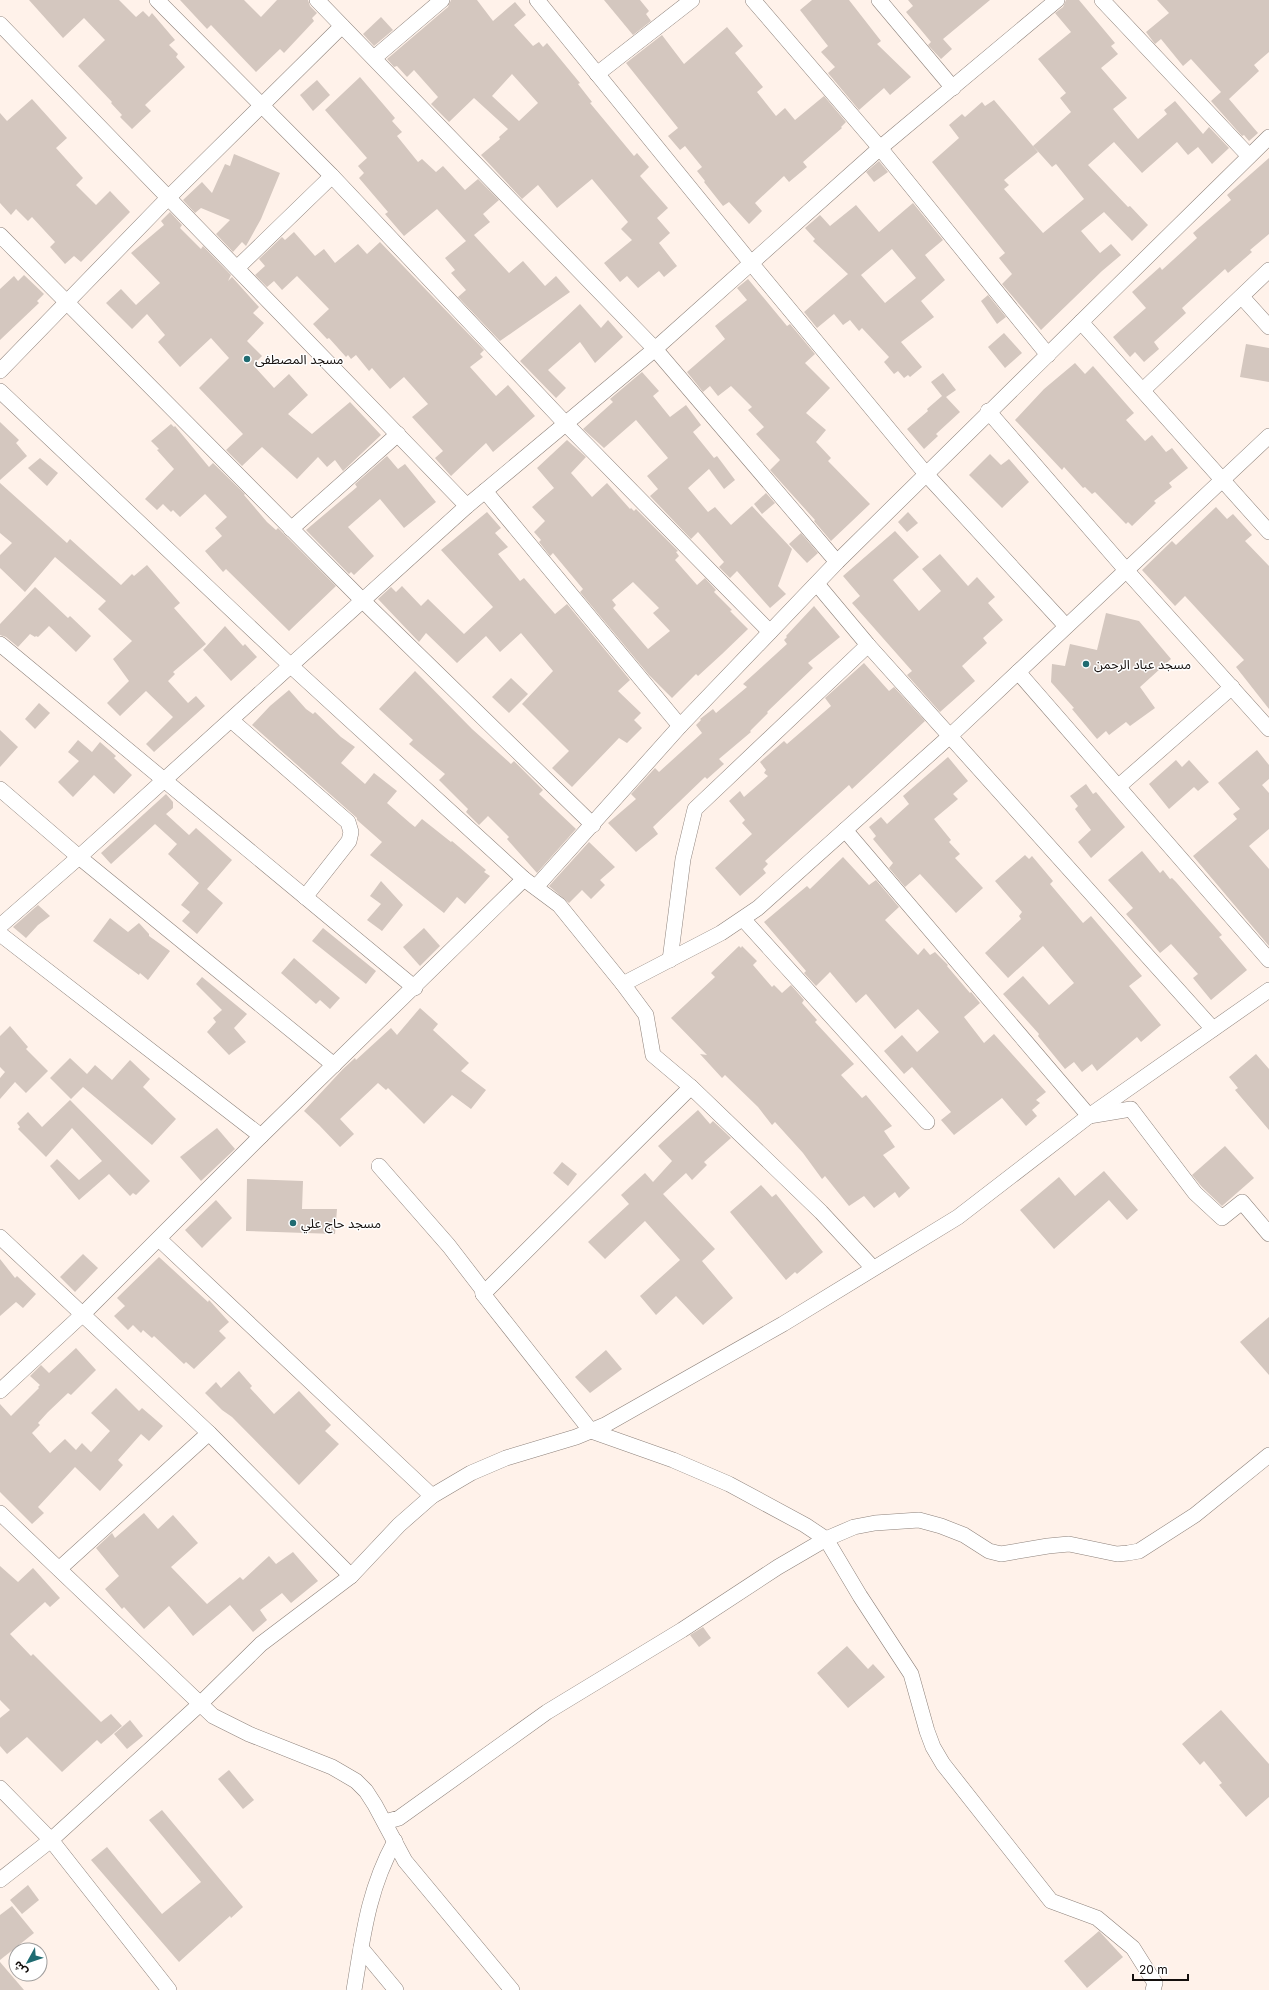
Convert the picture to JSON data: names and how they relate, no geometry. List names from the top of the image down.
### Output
{
  "places": ["مسجد المصطفى", "مسجد عباد الرحمن", "مسجد حاج علي"],
  "scale_bar": "20 m",
  "north": "bottom left"
}
